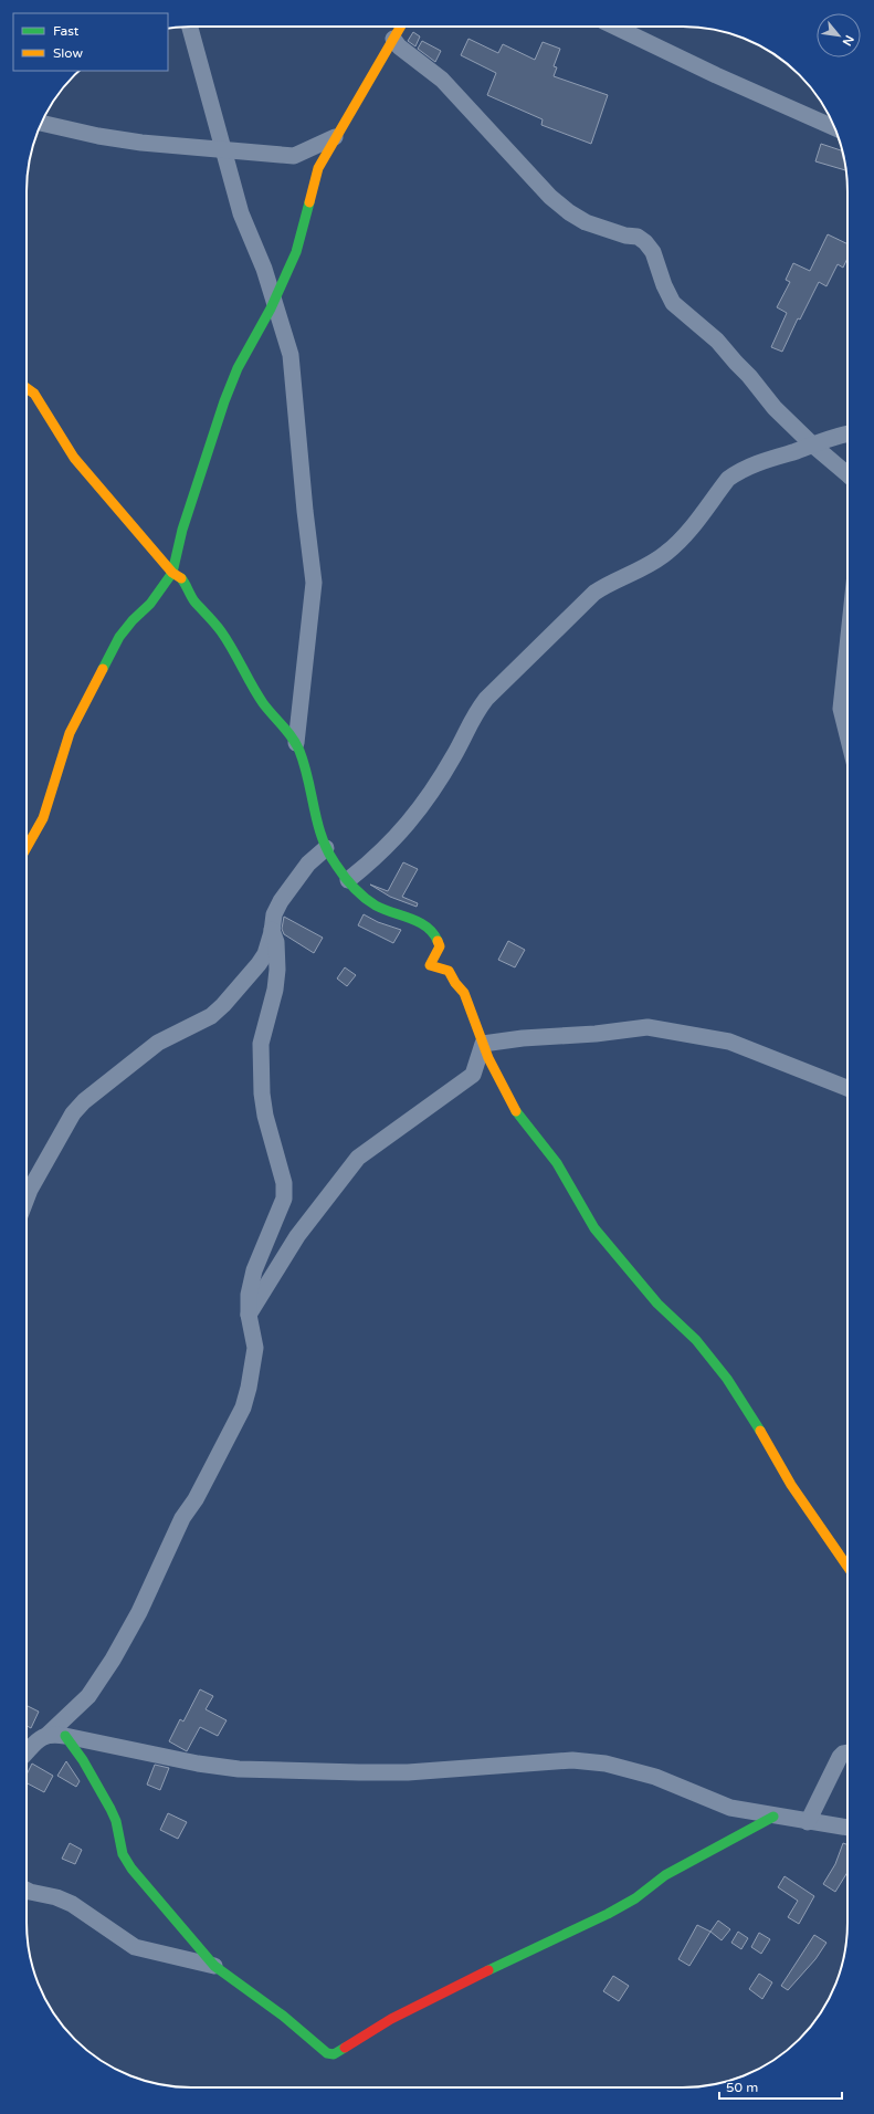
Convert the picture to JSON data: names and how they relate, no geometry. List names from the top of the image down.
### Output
{
  "legend": ["Fast", "Slow"],
  "scale_bar": "50 m",
  "north": "bottom right"
}
